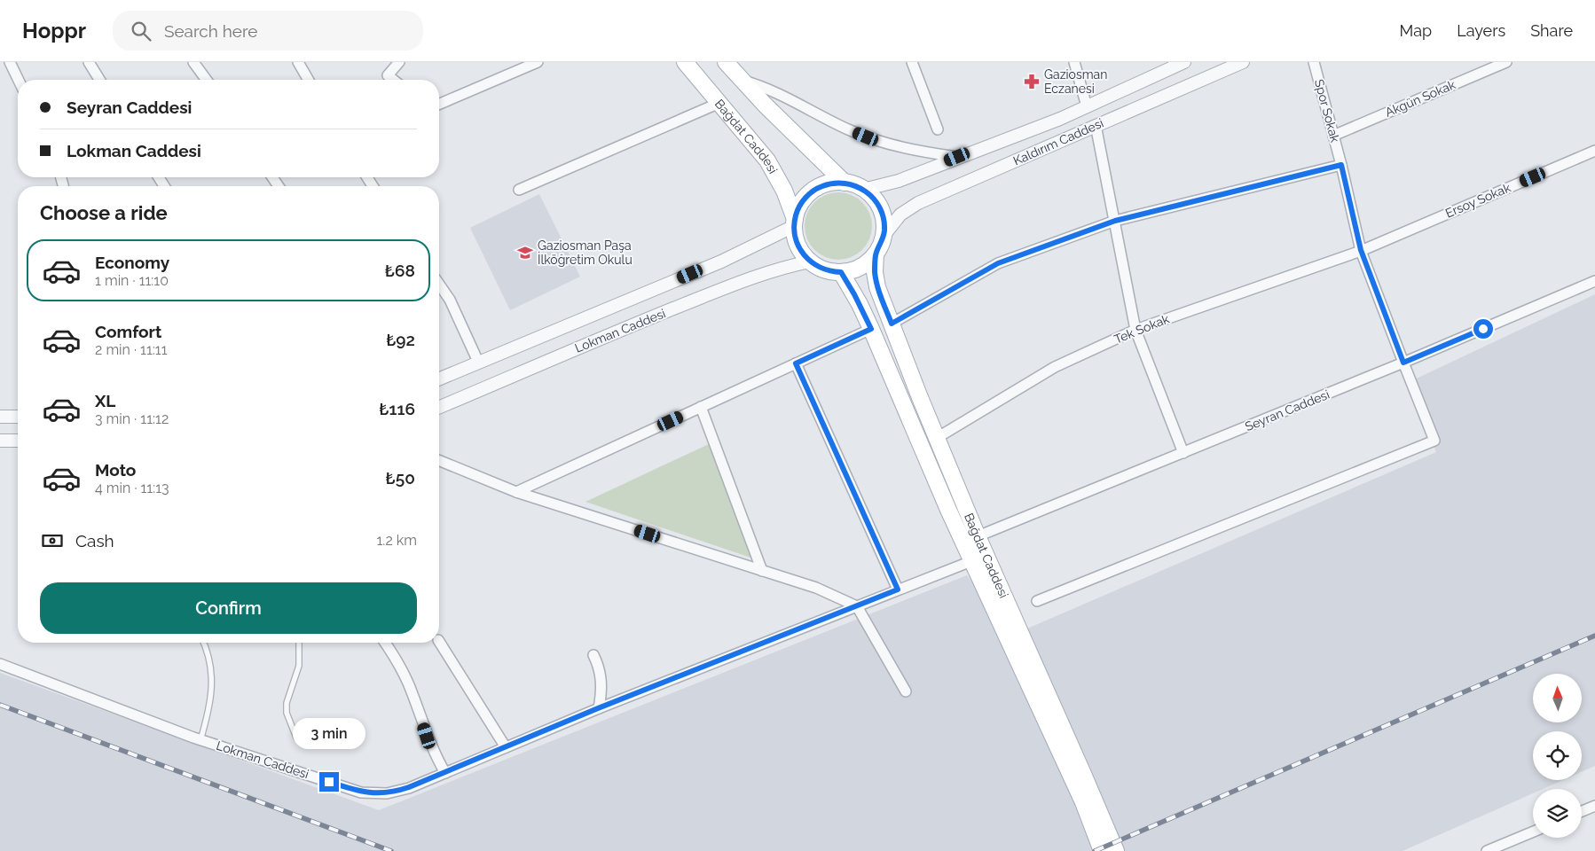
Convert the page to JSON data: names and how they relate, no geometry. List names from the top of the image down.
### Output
{
  "streets": {
    "main road": ["Bağdat Caddesi"],
    "street": [
      "Akgün Sokak",
      "Spor Sokak",
      "Kaldırım Caddesi",
      "Ersoy Sokak",
      "Tek Sokak",
      "Lokman Caddesi",
      "Seyran Caddesi"
    ]
  },
  "crossings": [
    ["Akgün Sokak", "Spor Sokak"],
    ["Spor Sokak", "Ersoy Sokak"],
    ["Spor Sokak", "Tek Sokak"],
    ["Spor Sokak", "Seyran Caddesi"],
    ["Bağdat Caddesi", "Kaldırım Caddesi"],
    ["Bağdat Caddesi", "Tek Sokak"],
    ["Bağdat Caddesi", "Lokman Caddesi"],
    ["Bağdat Caddesi", "Seyran Caddesi"],
    ["Kaldırım Caddesi", "Lokman Caddesi"],
    ["Ersoy Sokak", "Tek Sokak"]
  ],
  "places": {
    "pharmacy": ["Gaziosman Eczanesi"],
    "school or university": ["Gaziosman Paşa İlköğretim Okulu"]
  },
  "north": "top",
  "page": {
    "header": "Hoppr",
    "search": "Search here",
    "nav": ["Map", "Layers", "Share"],
    "banner": ["Seyran Caddesi", "Lokman Caddesi"],
    "heading": "Choose a ride",
    "list": [
      {
        "name": "Economy",
        "note": "1 min · 11:10",
        "value": "₺68"
      },
      {
        "name": "Comfort",
        "note": "2 min · 11:11",
        "value": "₺92"
      },
      {
        "name": "XL",
        "note": "3 min · 11:12",
        "value": "₺116"
      },
      {
        "name": "Moto",
        "note": "4 min · 11:13",
        "value": "₺50"
      }
    ],
    "pay": ["Cash", "1.2 km"],
    "buttons": "Confirm",
    "bubble": "3 min"
  }
}
